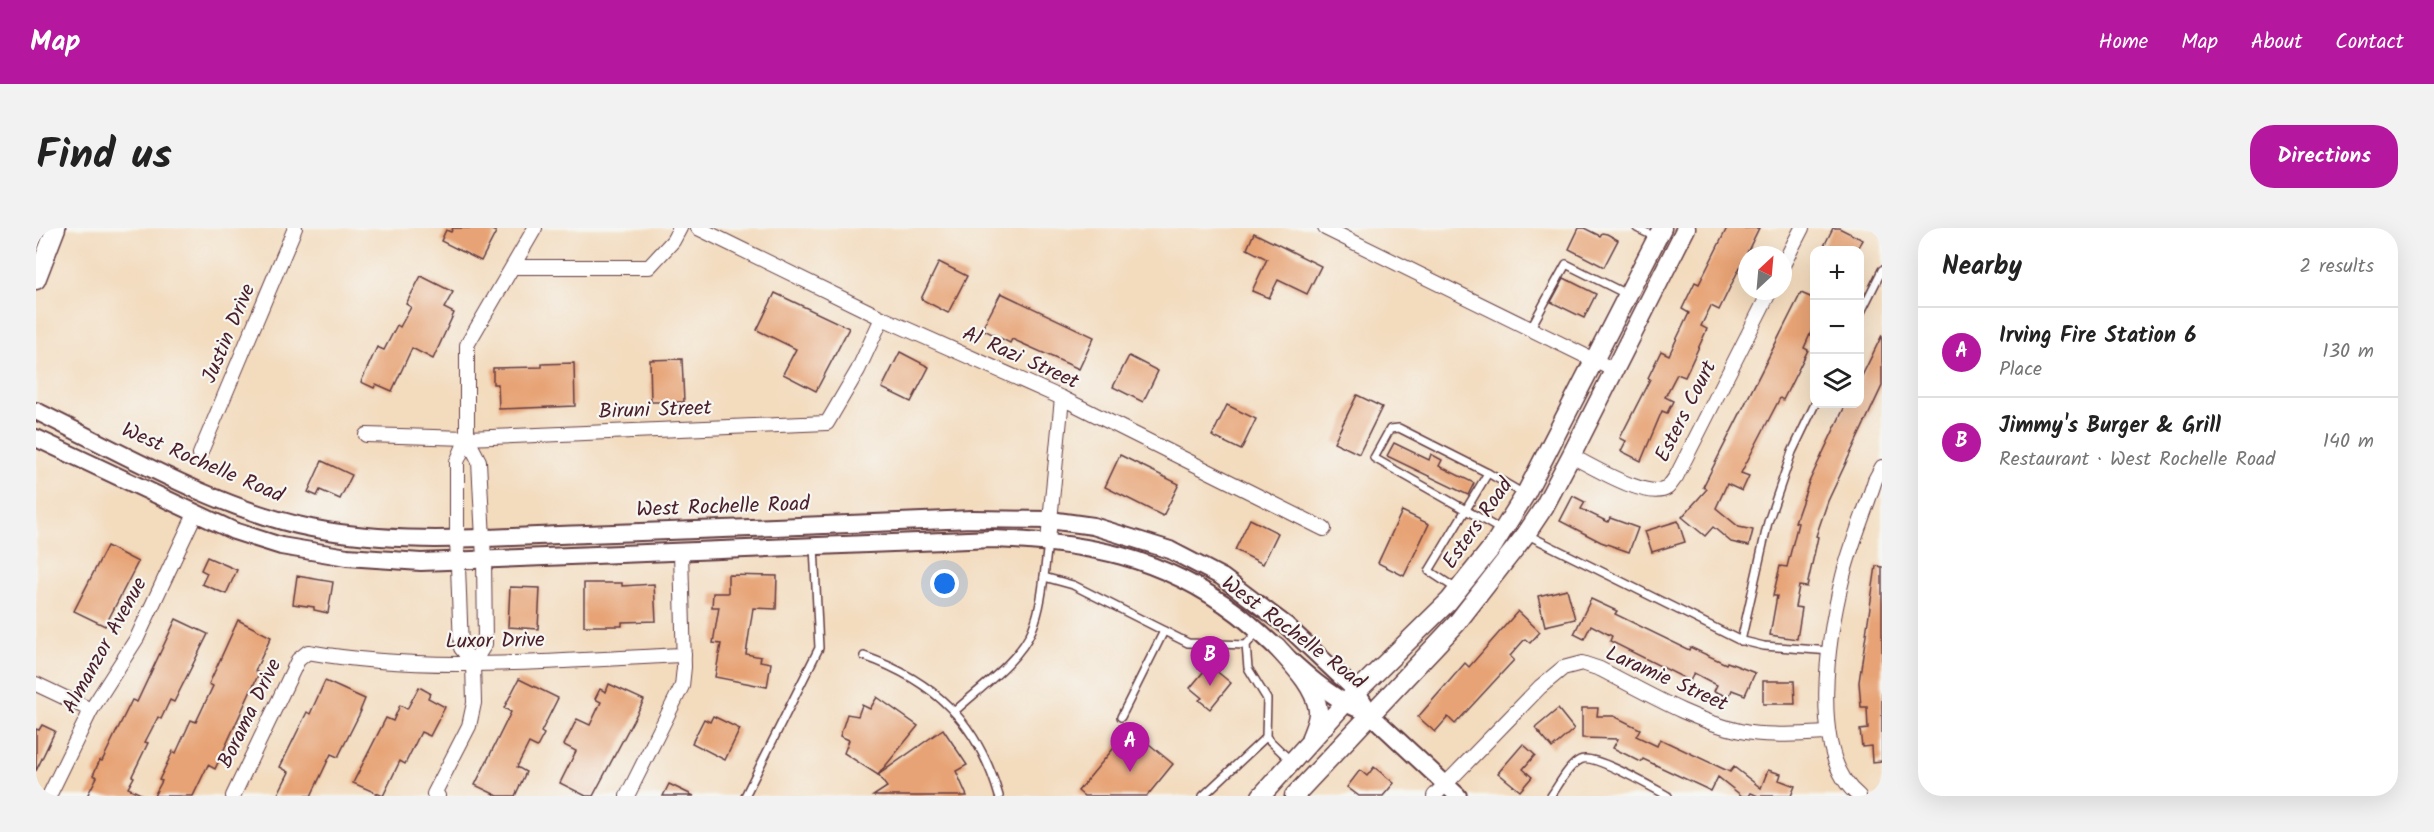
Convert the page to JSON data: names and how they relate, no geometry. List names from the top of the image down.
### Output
{
  "streets": {
    "main road": ["Esters Road"],
    "street": [
      "Justin Drive",
      "Al Razi Street",
      "Biruni Street",
      "Esters Court",
      "West Rochelle Road",
      "Luxor Drive",
      "Almanzor Avenue",
      "Laramie Street",
      "Borama Drive"
    ]
  },
  "crossings": [
    ["Al Razi Street", "Biruni Street"],
    ["Esters Court", "Esters Road"],
    ["West Rochelle Road", "Esters Road"],
    ["West Rochelle Road", "Almanzor Avenue"],
    ["West Rochelle Road", "Laramie Street"],
    ["Luxor Drive", "Borama Drive"]
  ],
  "north": "top right",
  "page": {
    "header": "Map",
    "nav": [
      "Home",
      "Map",
      "About",
      "Contact"
    ],
    "title": "Find us",
    "buttons": "Directions",
    "heading": ["Nearby", "2 results"],
    "map_buttons": ["+", "−"],
    "list": [
      {
        "mark": "A",
        "name": "Irving Fire Station 6",
        "note": "Place",
        "value": "130 m"
      },
      {
        "mark": "B",
        "name": "Jimmy's Burger & Grill",
        "note": "Restaurant · West Rochelle Road",
        "value": "140 m"
      }
    ],
    "pins": ["B", "A"]
  }
}
